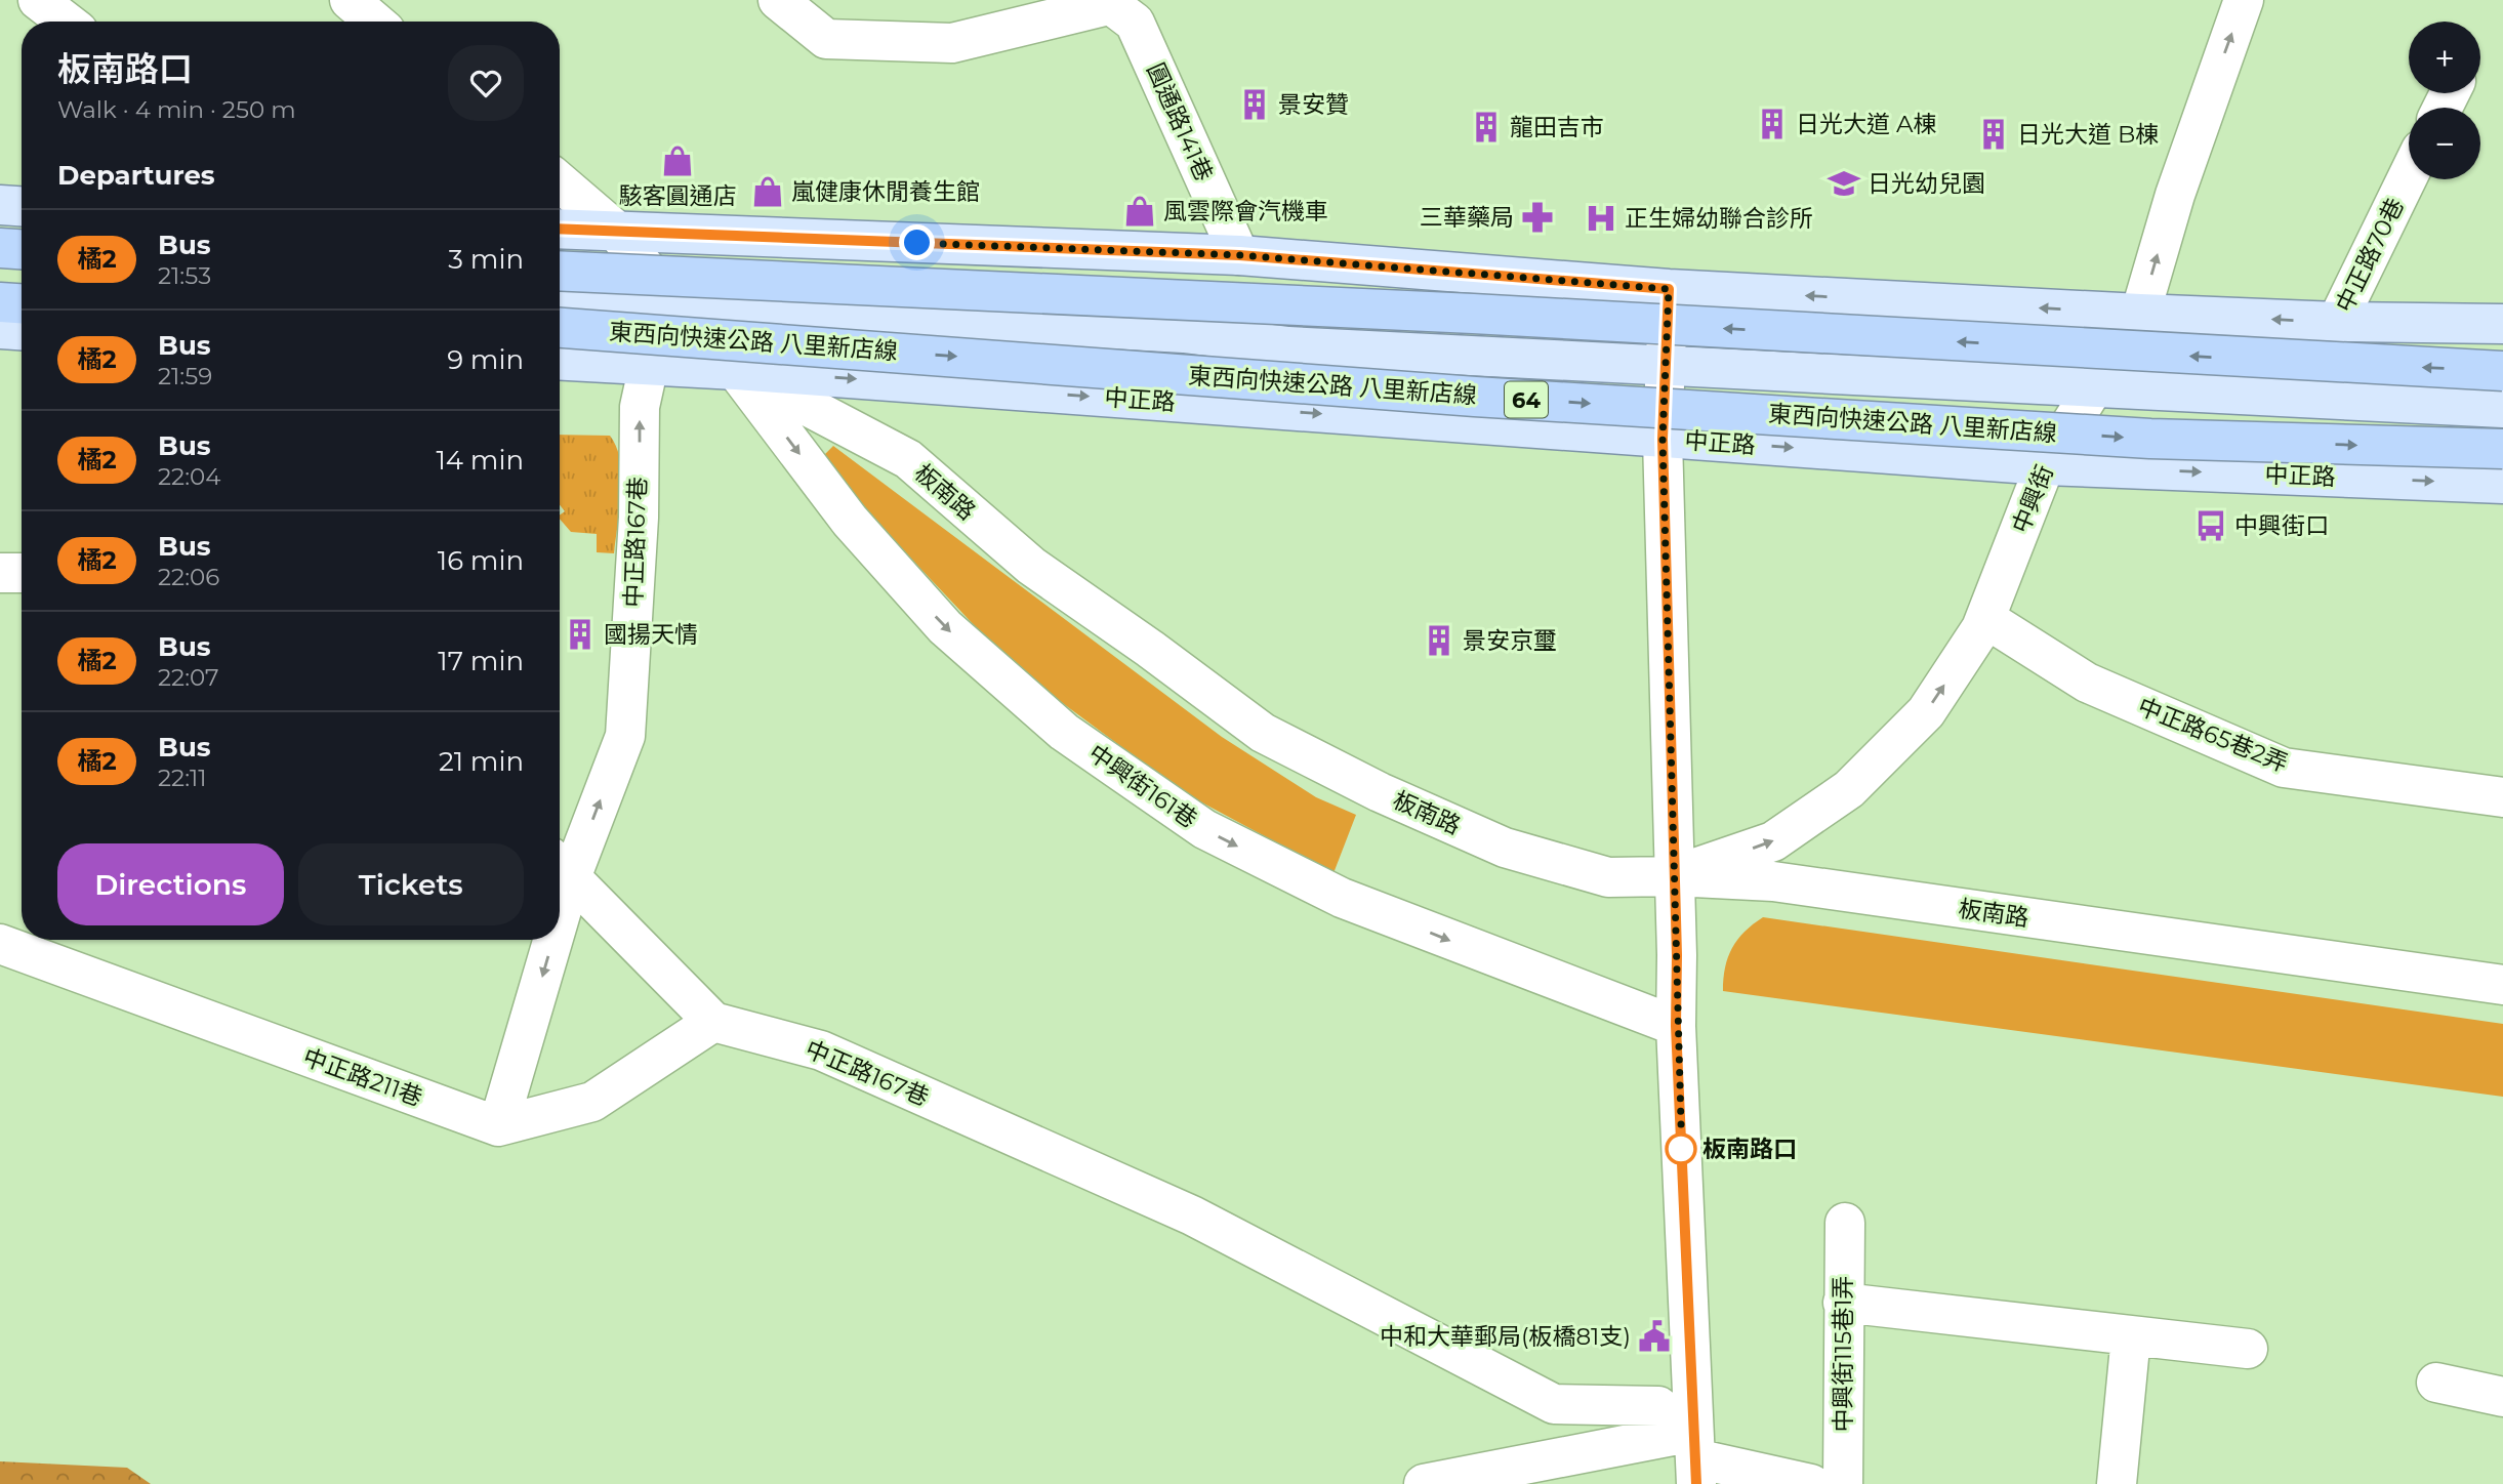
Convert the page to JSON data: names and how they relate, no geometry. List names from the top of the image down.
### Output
{
  "streets": {
    "highway": ["東西向快速公路 八里新店線", "64"],
    "main road": ["中正路"],
    "street": [
      "圓通路141巷",
      "中正路70巷",
      "板南路",
      "中興街",
      "中正路167巷",
      "中正路65巷2弄",
      "中興街161巷",
      "中正路211巷",
      "中興街115巷1弄"
    ]
  },
  "crossings": [
    ["中正路", "板南路"],
    ["中正路", "中興街"],
    ["中正路", "中正路167巷"],
    ["中正路", "中興街161巷"],
    ["板南路", "中興街"],
    ["板南路", "中正路167巷"],
    ["板南路", "中興街161巷"],
    ["中興街", "中正路65巷2弄"],
    ["中正路167巷", "中正路211巷"]
  ],
  "one_way": ["中興街", "中興街161巷"],
  "places": {
    "building": [
      "景安贊",
      "日光大道 A棟",
      "龍田吉市",
      "日光大道 B棟",
      "國揚天情",
      "景安京璽"
    ],
    "shop": ["駭客圓通店", "嵐健康休閒養生館", "風雲際會汽機車"],
    "school or university": ["日光幼兒園"],
    "pharmacy": ["三華藥局"],
    "hospital": ["正生婦幼聯合診所"],
    "bus stop": ["中興街口"],
    "other": ["板南路口"],
    "public building": ["中和大華郵局(板橋81支)"]
  },
  "lines": ["bus line 橘2"],
  "page": {
    "map_buttons": ["+", "−"],
    "heading": [
      ["板南路口", "Walk · 4 min · 250 m"],
      "Departures"
    ],
    "list": [
      {
        "mark": "橘2",
        "name": "Bus",
        "note": "21:53",
        "value": "3 min"
      },
      {
        "mark": "橘2",
        "name": "Bus",
        "note": "21:59",
        "value": "9 min"
      },
      {
        "mark": "橘2",
        "name": "Bus",
        "note": "22:04",
        "value": "14 min"
      },
      {
        "mark": "橘2",
        "name": "Bus",
        "note": "22:06",
        "value": "16 min"
      },
      {
        "mark": "橘2",
        "name": "Bus",
        "note": "22:07",
        "value": "17 min"
      },
      {
        "mark": "橘2",
        "name": "Bus",
        "note": "22:11",
        "value": "21 min"
      }
    ],
    "buttons": ["Directions", "Tickets"]
  }
}
